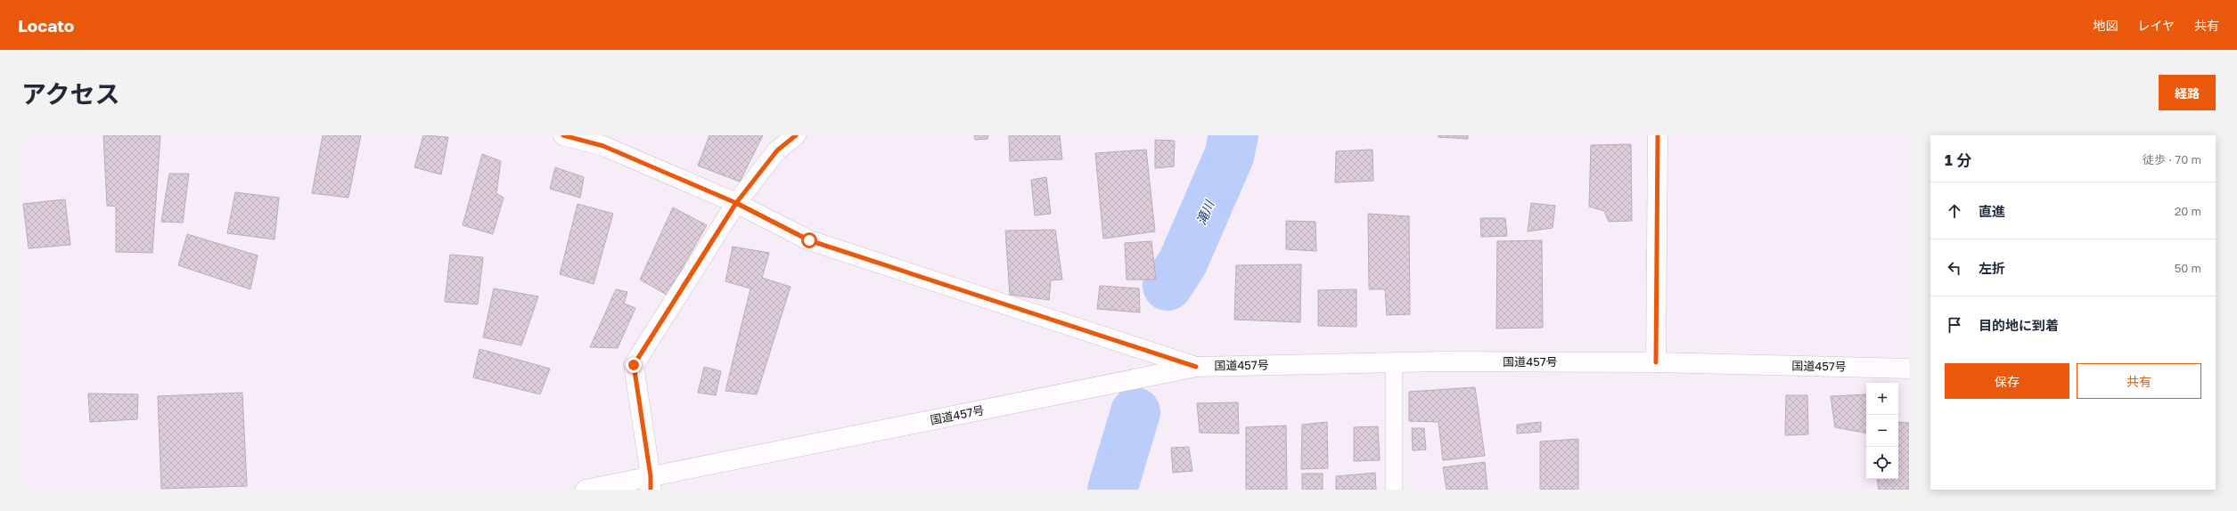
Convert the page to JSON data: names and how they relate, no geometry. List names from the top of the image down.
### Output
{
  "streets": {
    "main road": ["国道457号"]
  },
  "water": ["滝川"],
  "page": {
    "header": "Locato",
    "nav": ["地図", "レイヤ", "共有"],
    "title": "アクセス",
    "buttons": [
      "経路",
      ["保存", "共有"]
    ],
    "heading": ["1 分", "徒歩 · 70 m"],
    "list": [
      ["直進", "20 m"],
      ["左折", "50 m"],
      "目的地に到着"
    ],
    "map_buttons": ["+", "−"]
  }
}
